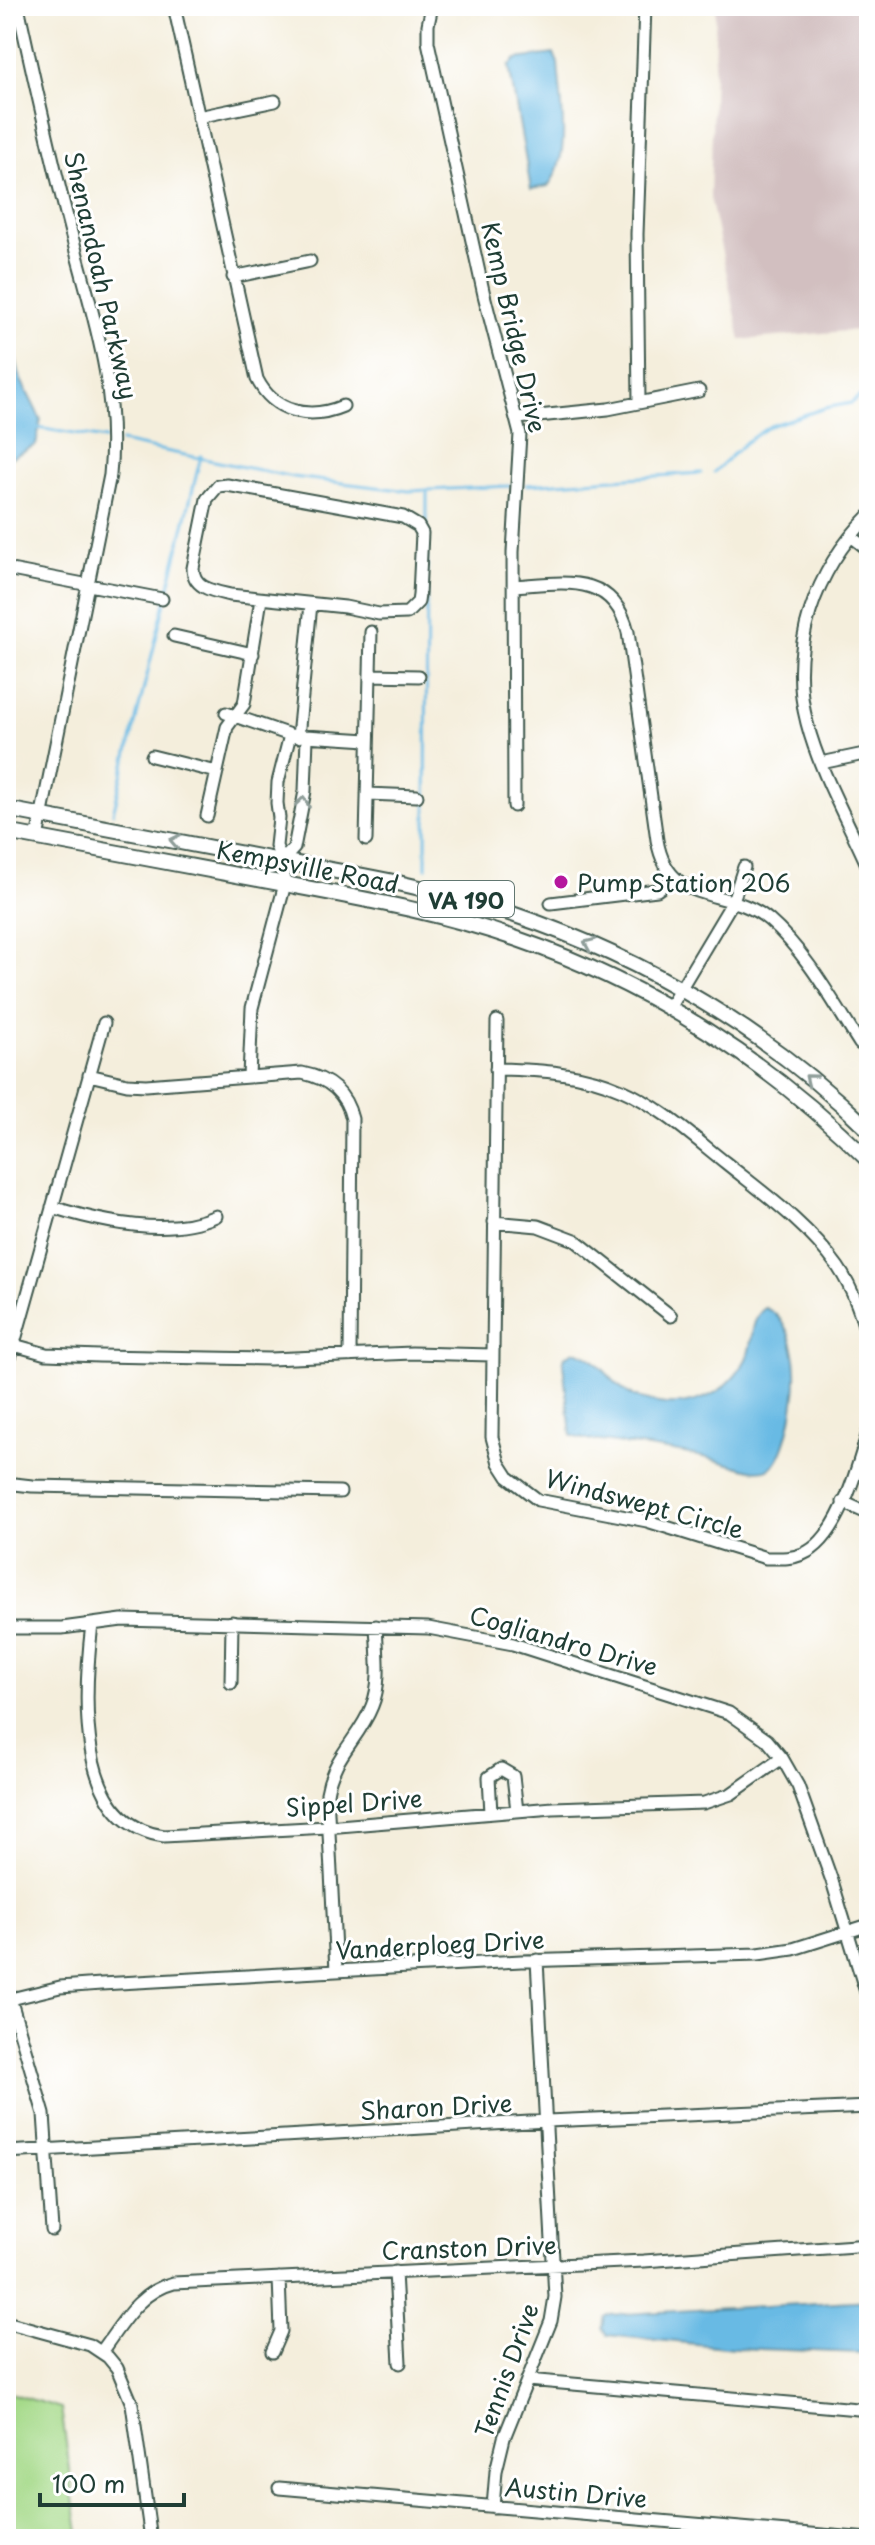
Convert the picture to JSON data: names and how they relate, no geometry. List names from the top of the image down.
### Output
{
  "streets": {
    "main road": ["Kempsville Road", "VA 190"],
    "street": [
      "Shenandoah Parkway",
      "Kemp Bridge Drive",
      "Windswept Circle",
      "Cogliandro Drive",
      "Sippel Drive",
      "Vanderploeg Drive",
      "Sharon Drive",
      "Cranston Drive",
      "Tennis Drive",
      "Austin Drive"
    ]
  },
  "crossings": [
    ["Shenandoah Parkway", "Kempsville Road"],
    ["Cogliandro Drive", "Sippel Drive"],
    ["Cogliandro Drive", "Vanderploeg Drive"],
    ["Vanderploeg Drive", "Tennis Drive"],
    ["Sharon Drive", "Tennis Drive"],
    ["Cranston Drive", "Tennis Drive"],
    ["Tennis Drive", "Austin Drive"]
  ],
  "places": ["Pump Station 206"],
  "scale_bar": "100 m"
}
